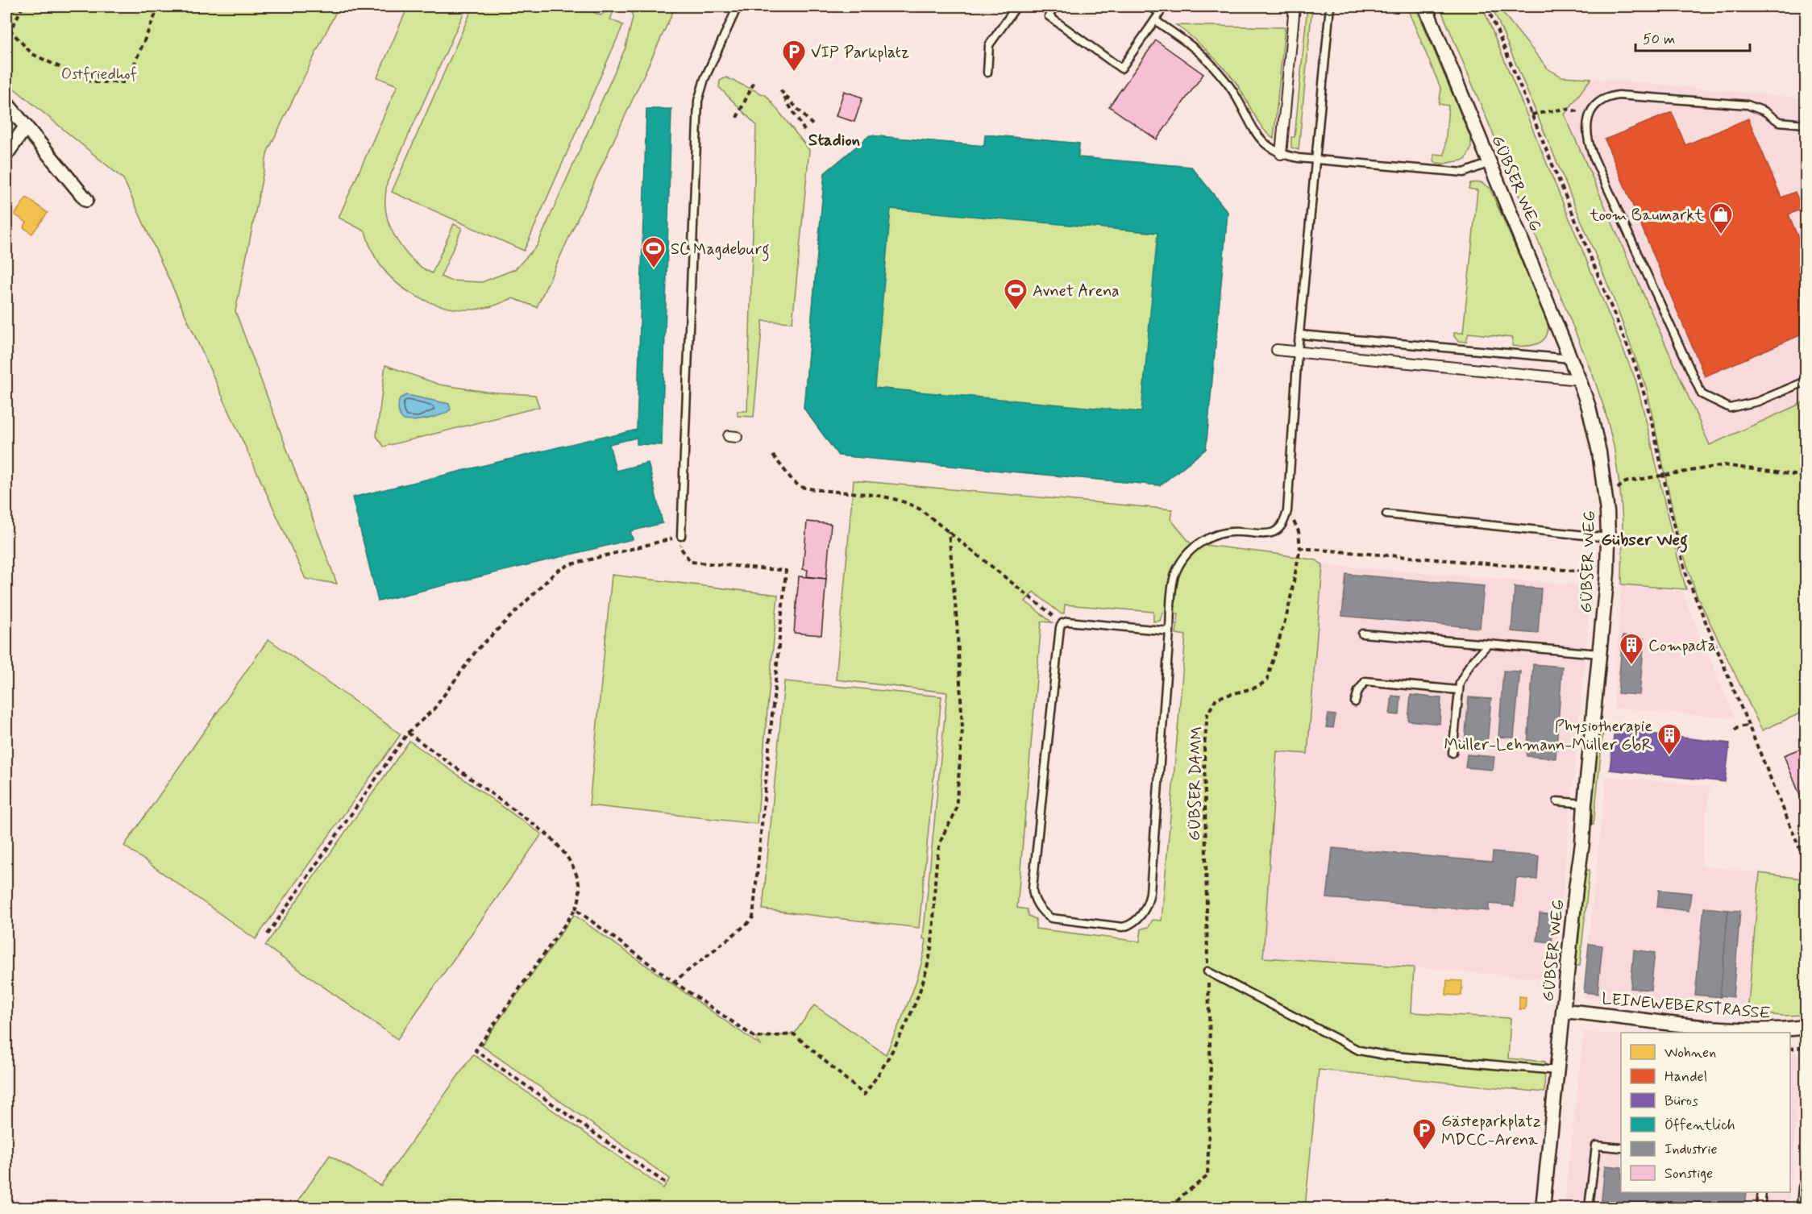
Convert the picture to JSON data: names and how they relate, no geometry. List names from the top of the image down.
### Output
{
  "streets": {
    "street": ["GÜBSER WEG", "LEINEWEBERSTRASSE"],
    "path": ["GÜBSER DAMM"]
  },
  "crossings": [
    ["GÜBSER WEG", "LEINEWEBERSTRASSE"]
  ],
  "districts": ["Stadion", "Gübser Weg"],
  "parks": ["Ostfriedhof"],
  "places": {
    "parking": ["VIP Parkplatz", "Gästeparkplatz MDCC-Arena"],
    "shop": ["toom Baumarkt"],
    "sports": ["SC Magdeburg", "Avnet Arena"],
    "building": ["Compacta", "Physiotherapie Müller-Lehmann-Müller GbR"]
  },
  "legend": [
    "Wohnen",
    "Handel",
    "Büros",
    "Öffentlich",
    "Industrie",
    "Sonstige"
  ],
  "scale_bar": "50 m"
}
